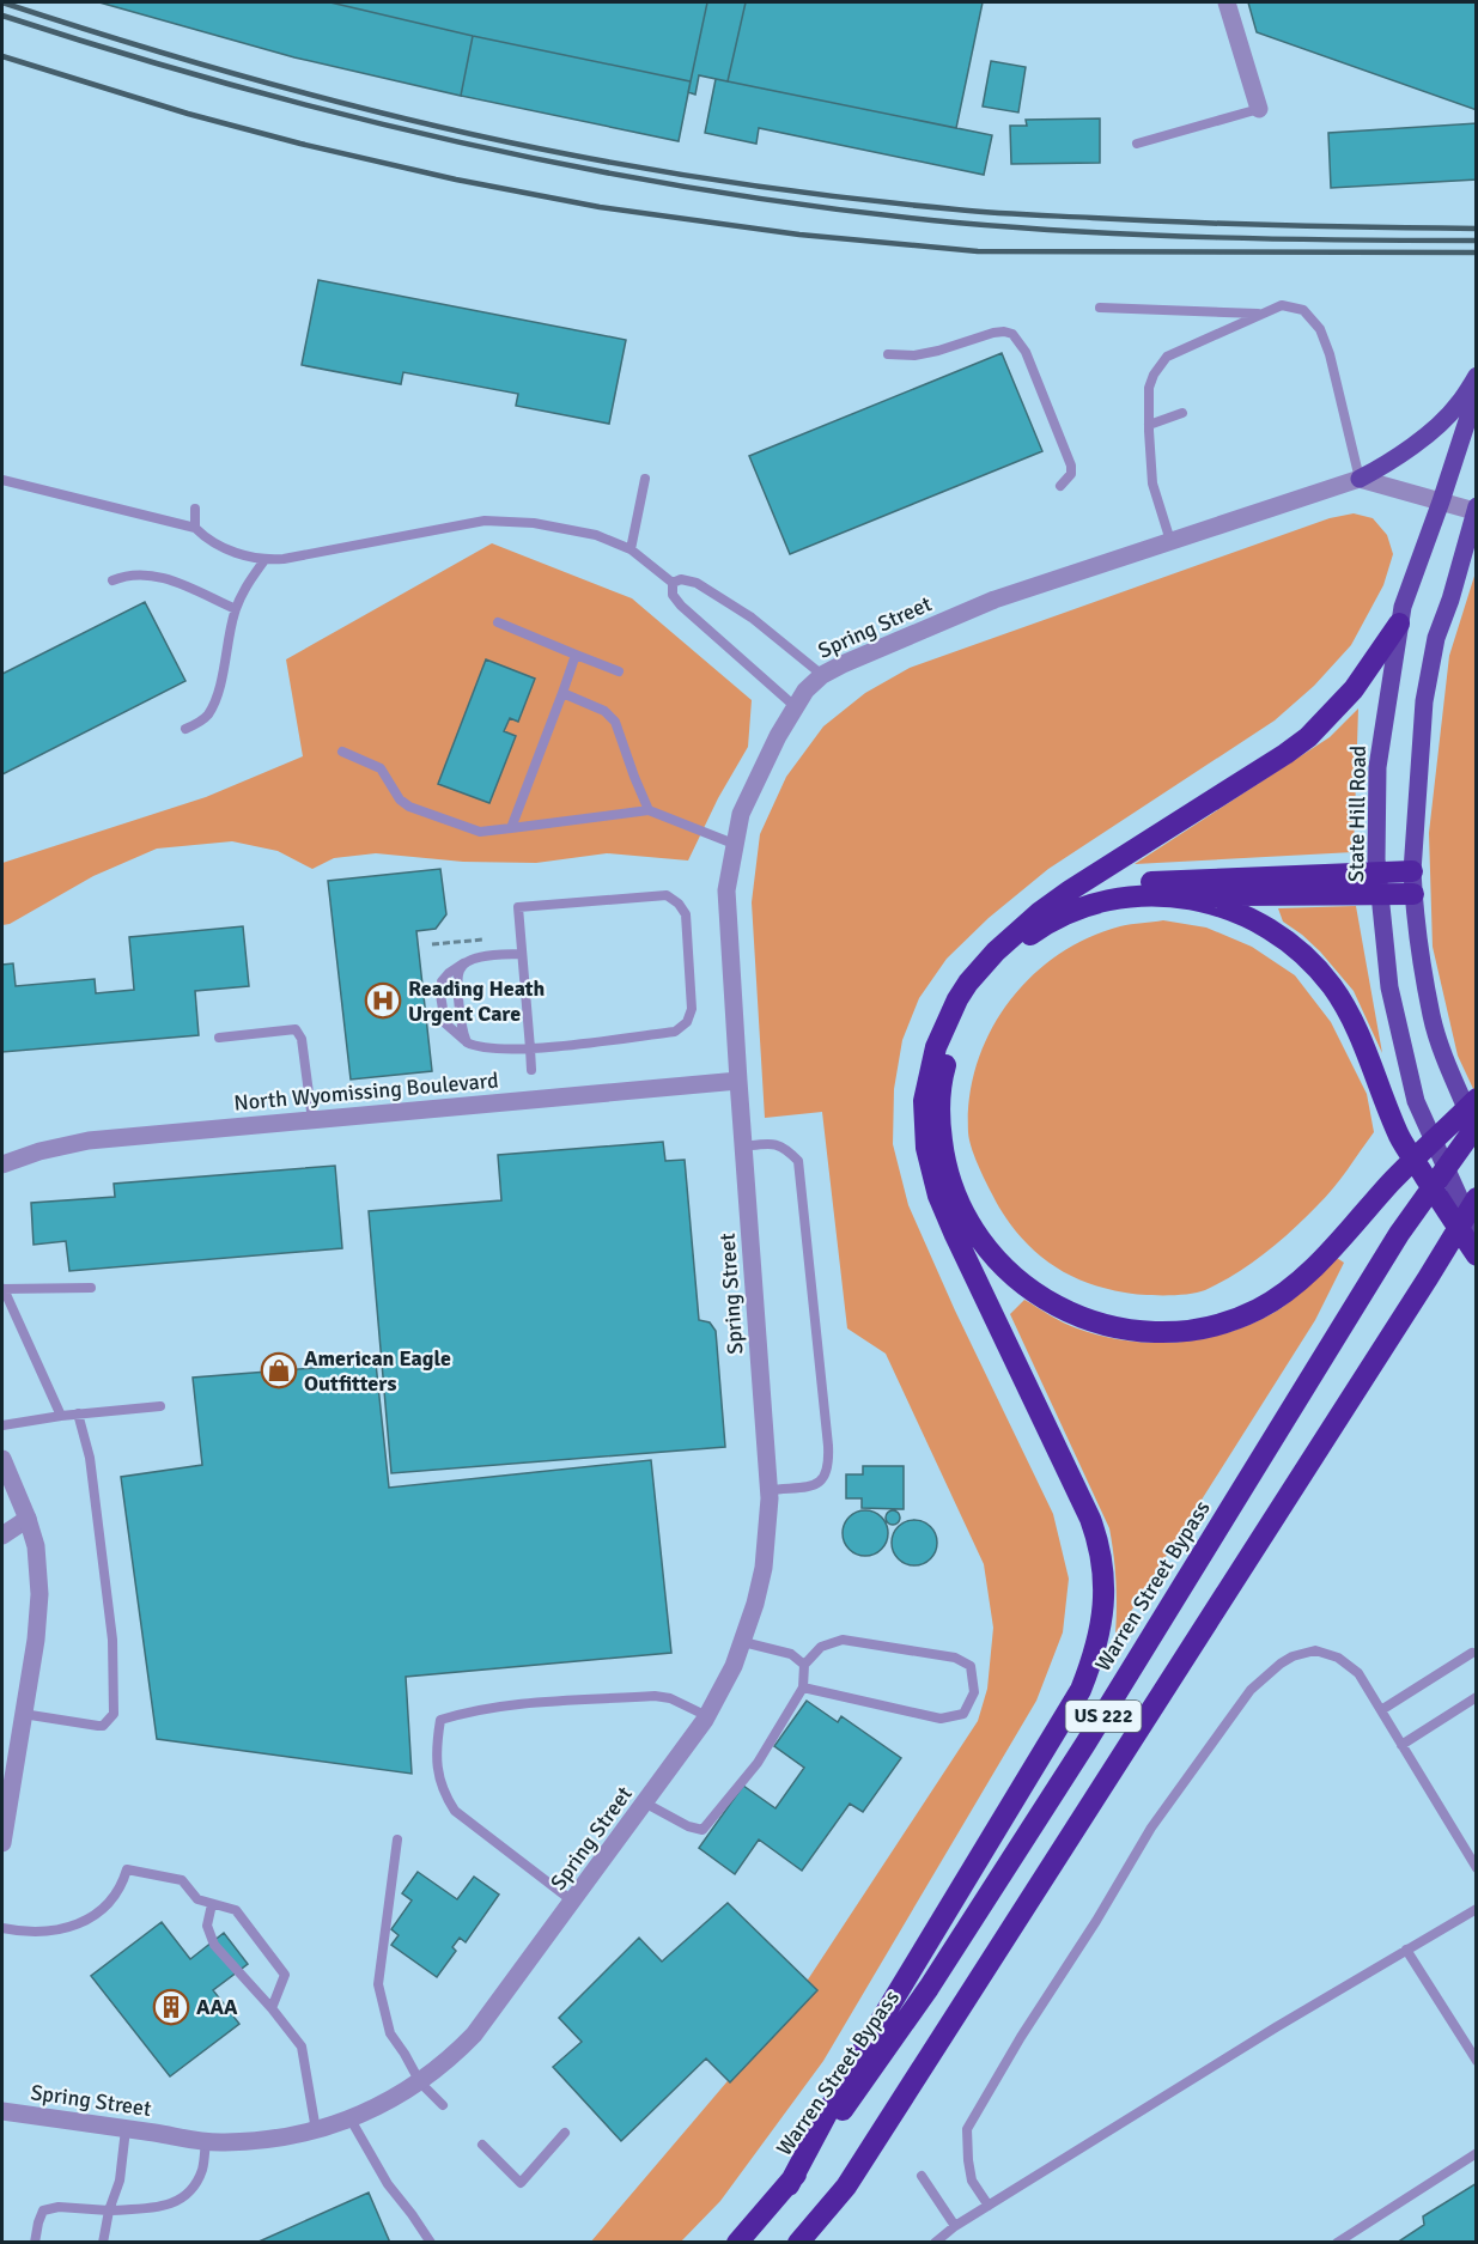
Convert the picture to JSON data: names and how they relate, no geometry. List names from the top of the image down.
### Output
{
  "streets": {
    "highway": ["Warren Street Bypass", "US 222"],
    "main road": ["State Hill Road"],
    "street": ["Spring Street", "North Wyomissing Boulevard"]
  },
  "crossings": [
    ["Spring Street", "North Wyomissing Boulevard"]
  ],
  "places": {
    "hospital": ["Reading Heath Urgent Care"],
    "shop": ["American Eagle Outfitters"],
    "building": ["AAA"]
  }
}
